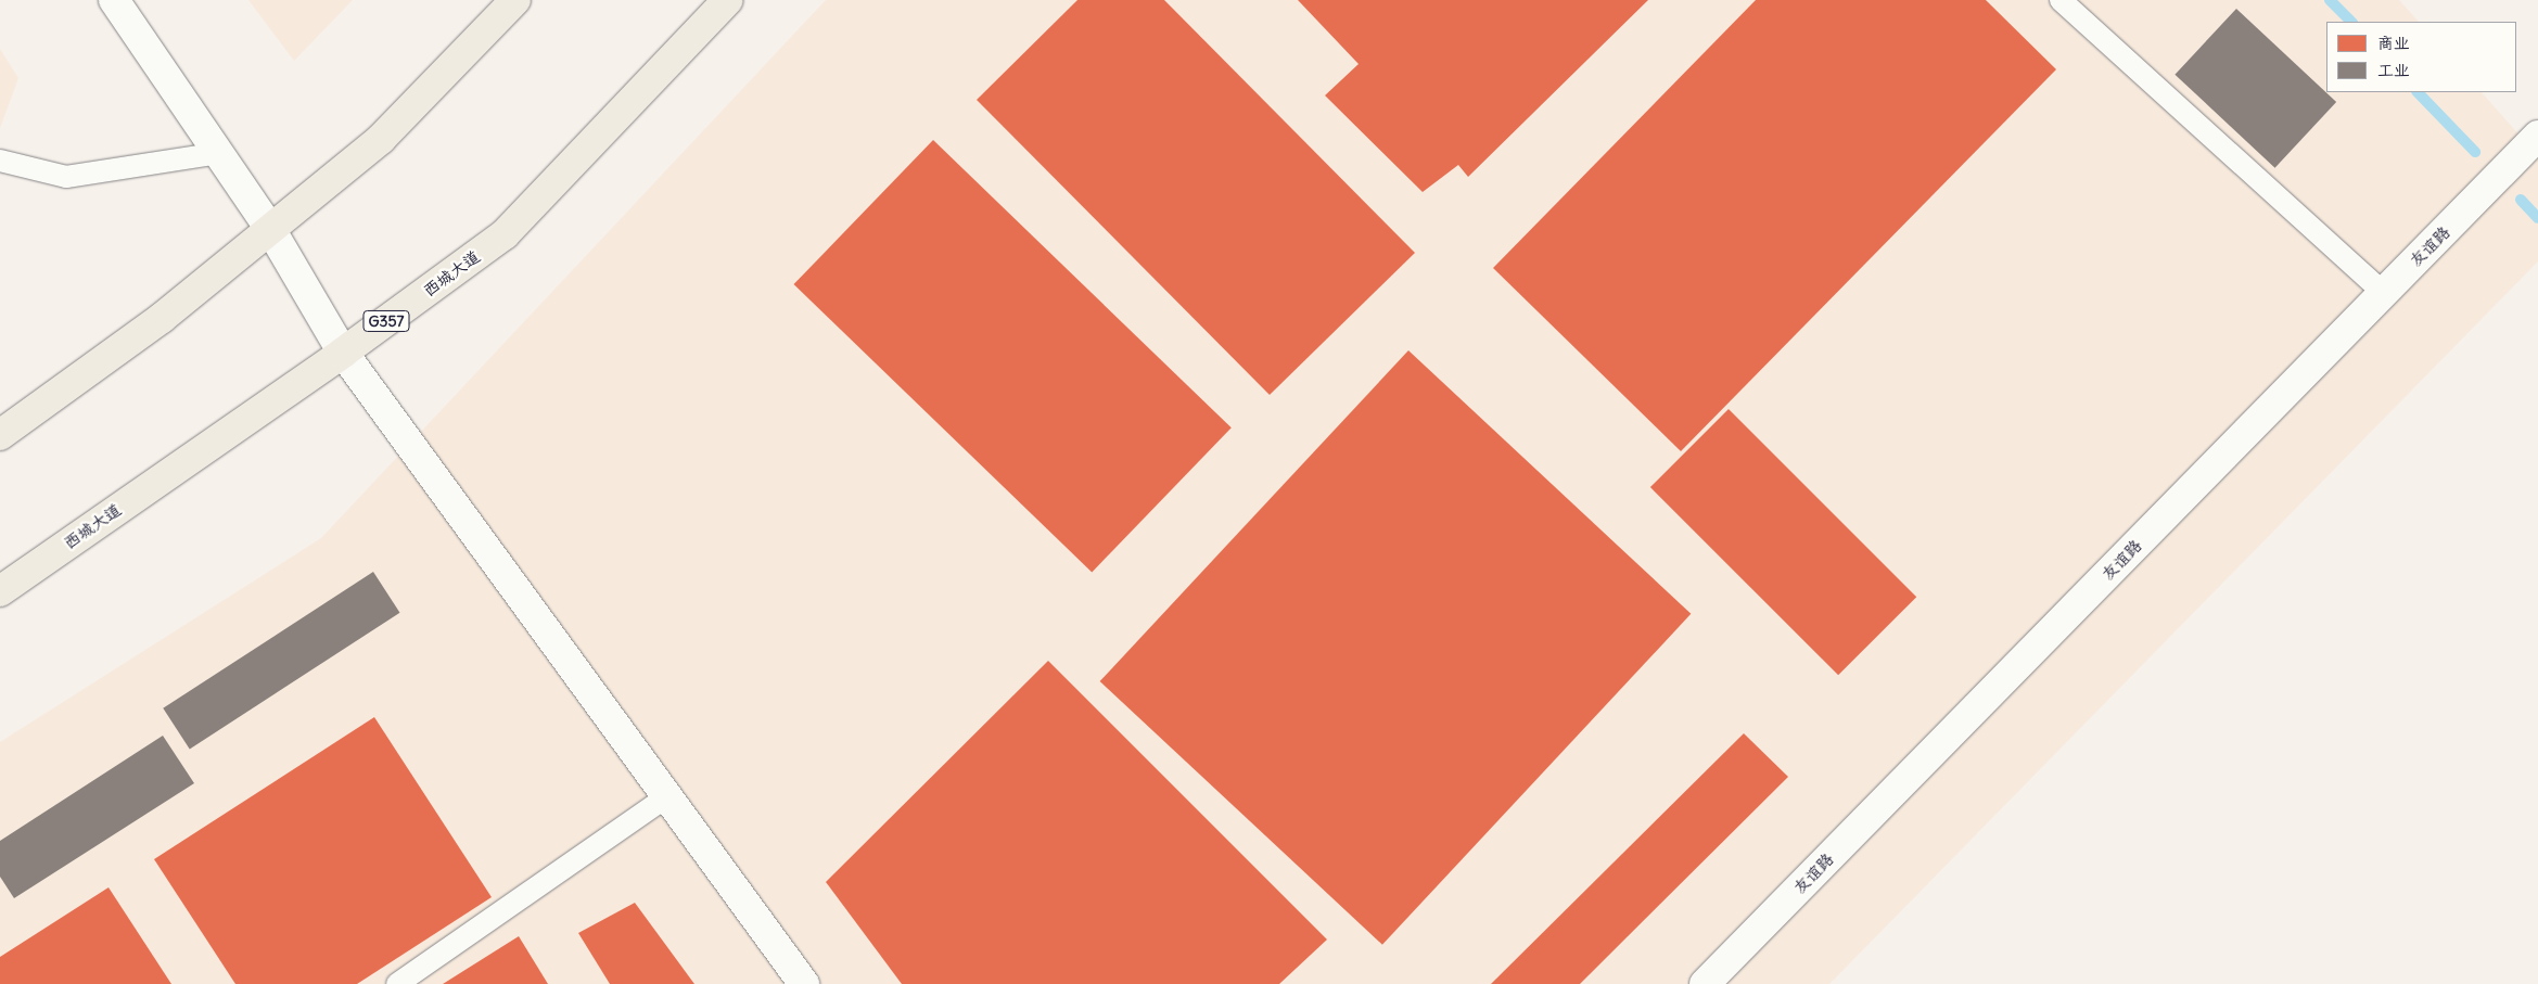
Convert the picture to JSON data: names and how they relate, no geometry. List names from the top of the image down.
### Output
{
  "streets": {
    "highway": ["西城大道", "G357"],
    "street": ["友谊路"]
  },
  "legend": ["商业", "工业"]
}
